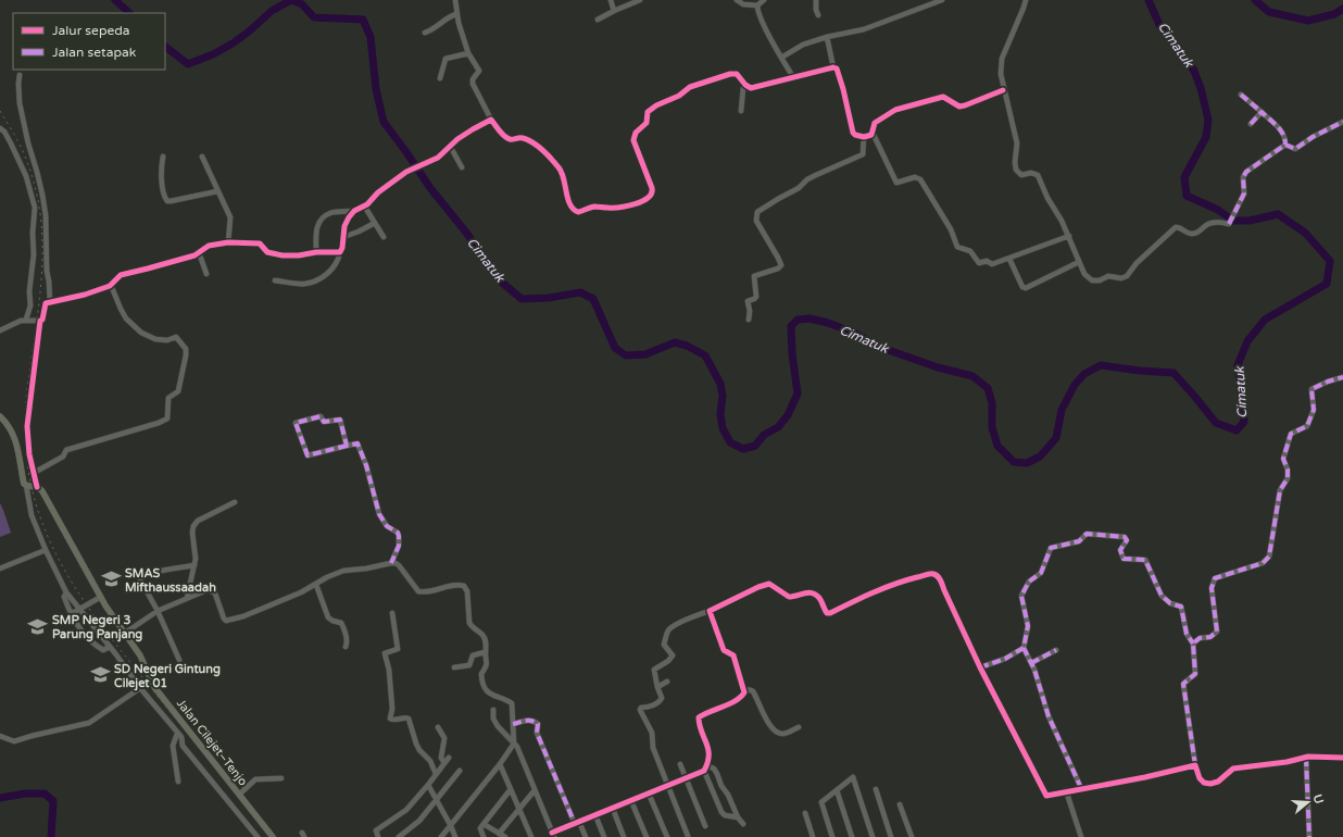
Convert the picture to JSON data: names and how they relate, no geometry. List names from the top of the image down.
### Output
{
  "streets": {
    "main road": ["Jalan Cilejet–Tenjo"]
  },
  "water": ["Cimatuk"],
  "places": {
    "school or university": ["SMAS Mifthaussaadah", "SMP Negeri 3 Parung Panjang", "SD Negeri Gintung Cilejet 01"]
  },
  "legend": ["Jalur sepeda", "Jalan setapak"],
  "north": "right"
}
